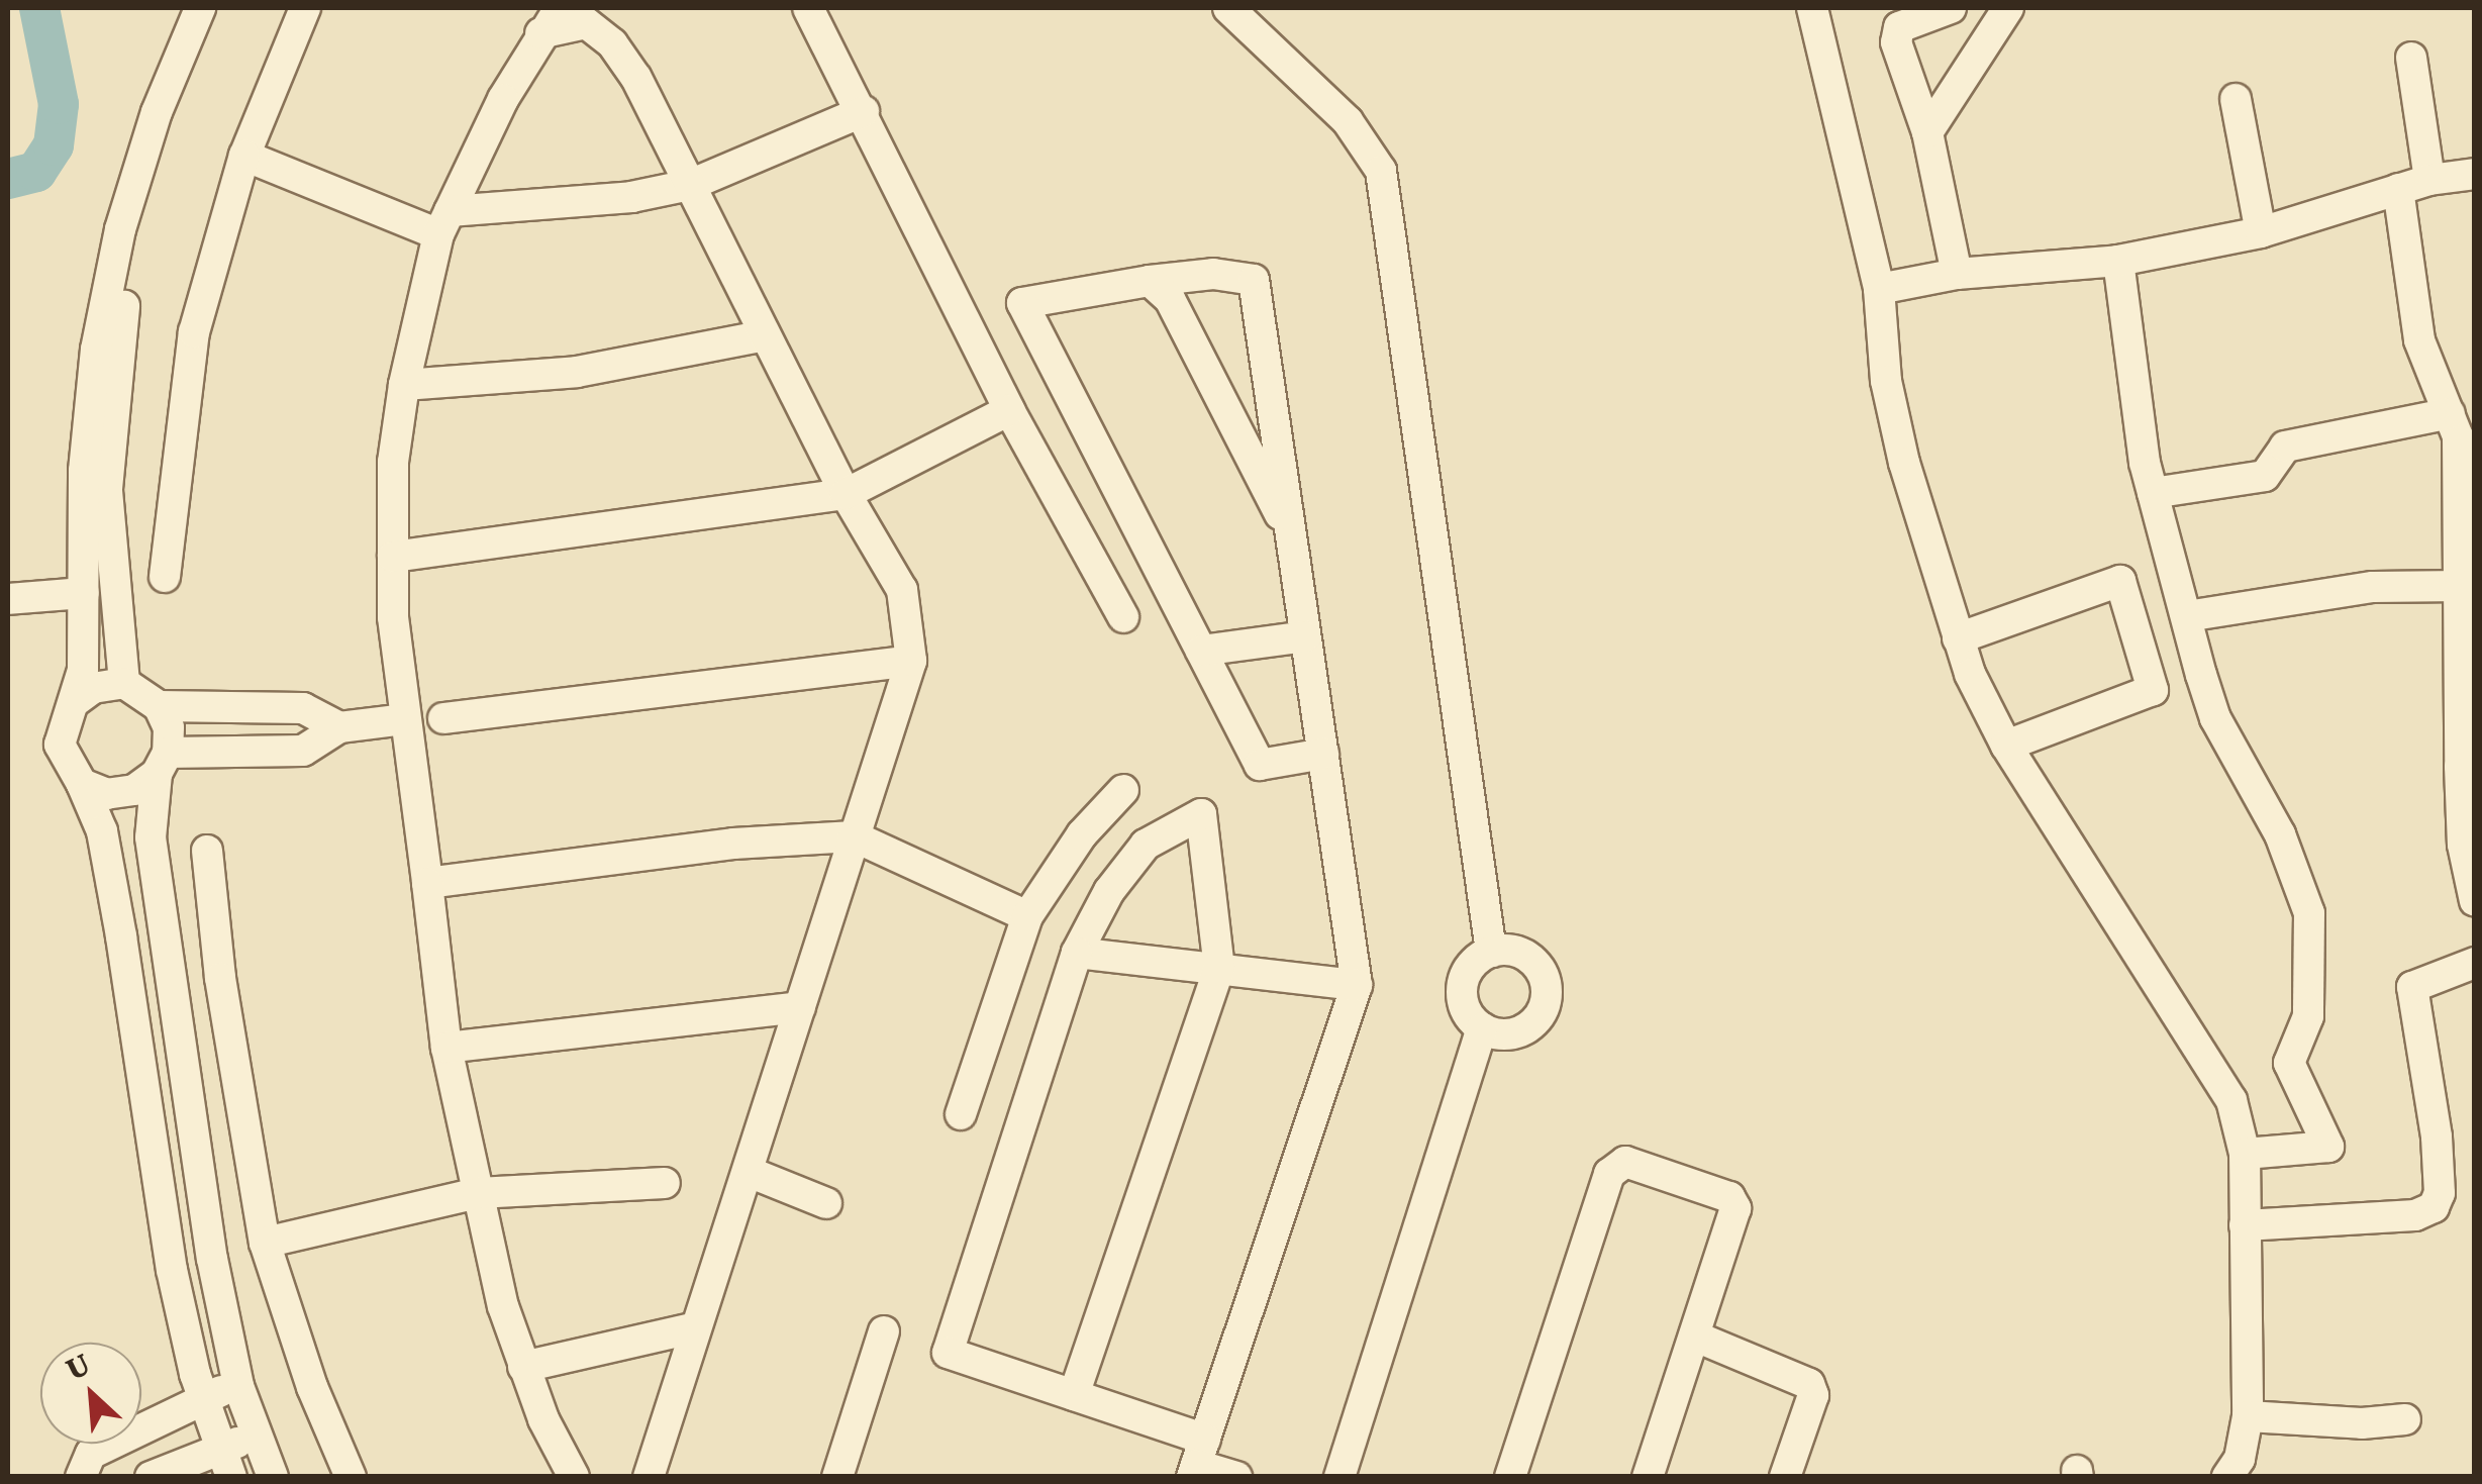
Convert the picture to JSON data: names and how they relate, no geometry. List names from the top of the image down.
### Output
{
  "north": "top left"
}
